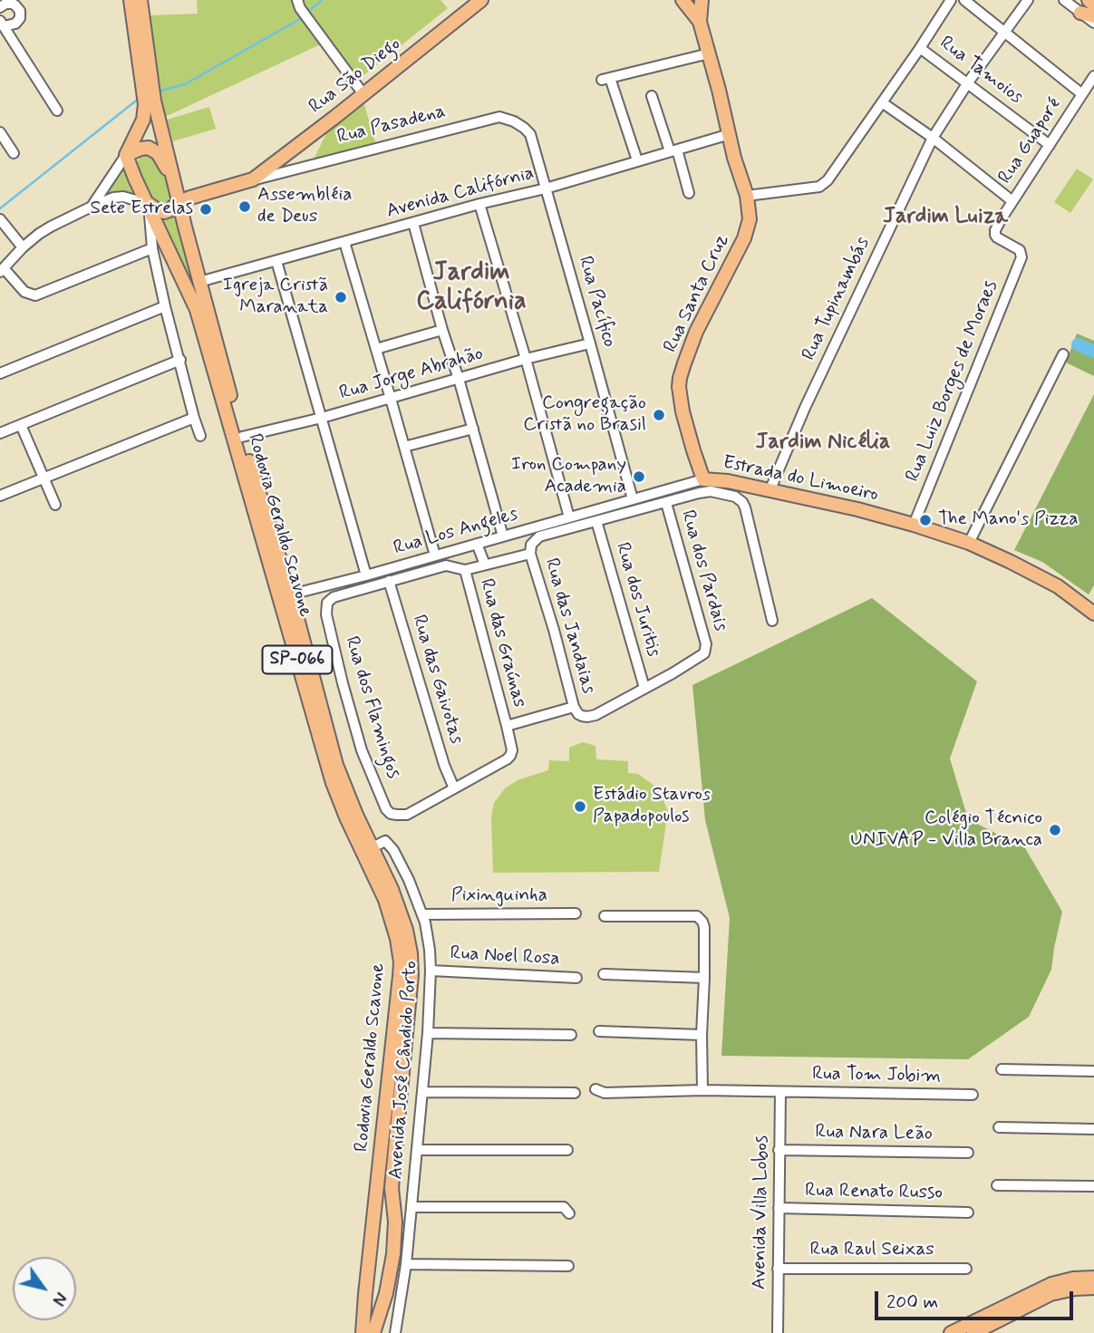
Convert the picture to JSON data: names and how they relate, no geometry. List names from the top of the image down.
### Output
{
  "streets": {
    "main road": [
      "Rua São Diego",
      "Rua Santa Cruz",
      "Estrada do Limoeiro",
      "Rodovia Geraldo Scavone",
      "SP-066"
    ],
    "street": [
      "Rua Tamoios",
      "Rua Pasadena",
      "Rua Guaporé",
      "Avenida Califórnia",
      "Rua Tupinambás",
      "Rua Pacífico",
      "Rua Jorge Abrahão",
      "Rua Luiz Borges de Moraes",
      "Rua Los Angeles",
      "Rua dos Pardais",
      "Rua dos Juritis",
      "Rua das Jandaias",
      "Rua das Graúnas",
      "Rua das Gaivotas",
      "Rua dos Flamingos",
      "Pixinguinha",
      "Rua Noel Rosa",
      "Avenida José Cândido Porto",
      "Rua Tom Jobim",
      "Rua Nara Leão",
      "Rua Renato Russo",
      "Avenida Villa Lobos",
      "Rua Raul Seixas"
    ]
  },
  "crossings": [
    ["Rua Tamoios", "Rua Guaporé"],
    ["Rua Tamoios", "Rua Tupinambás"],
    ["Rua São Diego", "Rua Pasadena"],
    ["Rua São Diego", "Rodovia Geraldo Scavone"],
    ["Rua Pasadena", "Rua Pacífico"],
    ["Rua Guaporé", "Rua Luiz Borges de Moraes"],
    ["Avenida Califórnia", "Rua Pacífico"],
    ["Avenida Califórnia", "Rodovia Geraldo Scavone"],
    ["Rua Santa Cruz", "Estrada do Limoeiro"],
    ["Rua Santa Cruz", "Rua Los Angeles"],
    ["Rua Tupinambás", "Estrada do Limoeiro"],
    ["Rua Pacífico", "Rua Jorge Abrahão"],
    ["Rua Pacífico", "Rua Los Angeles"],
    ["Rua Jorge Abrahão", "Rodovia Geraldo Scavone"],
    ["Rua Luiz Borges de Moraes", "Estrada do Limoeiro"],
    ["Estrada do Limoeiro", "Rua Los Angeles"],
    ["Rodovia Geraldo Scavone", "Rua Los Angeles"],
    ["Rodovia Geraldo Scavone", "Avenida José Cândido Porto"],
    ["Rua dos Pardais", "Rua dos Juritis"],
    ["Rua das Graúnas", "Rua das Gaivotas"],
    ["Rua das Graúnas", "Rua dos Flamingos"],
    ["Rua das Gaivotas", "Rua dos Flamingos"],
    ["Pixinguinha", "Avenida José Cândido Porto"],
    ["Rua Noel Rosa", "Avenida José Cândido Porto"],
    ["Rua Tom Jobim", "Avenida Villa Lobos"],
    ["Rua Nara Leão", "Avenida Villa Lobos"],
    ["Rua Renato Russo", "Avenida Villa Lobos"],
    ["Avenida Villa Lobos", "Rua Raul Seixas"]
  ],
  "districts": ["Jardim Luiza", "Jardim Califórnia", "Jardim Nicélia"],
  "places": [
    "Assembléia de Deus",
    "Sete Estrelas",
    "Igreja Cristã Maranata",
    "Congregação Cristã no Brasil",
    "Iron Company Academia",
    "The Mano's Pizza",
    "Estádio Stavros Papadopoulos",
    "Colégio Técnico UNIVAP - Villa Branca"
  ],
  "scale_bar": "200 m",
  "north": "bottom right"
}
